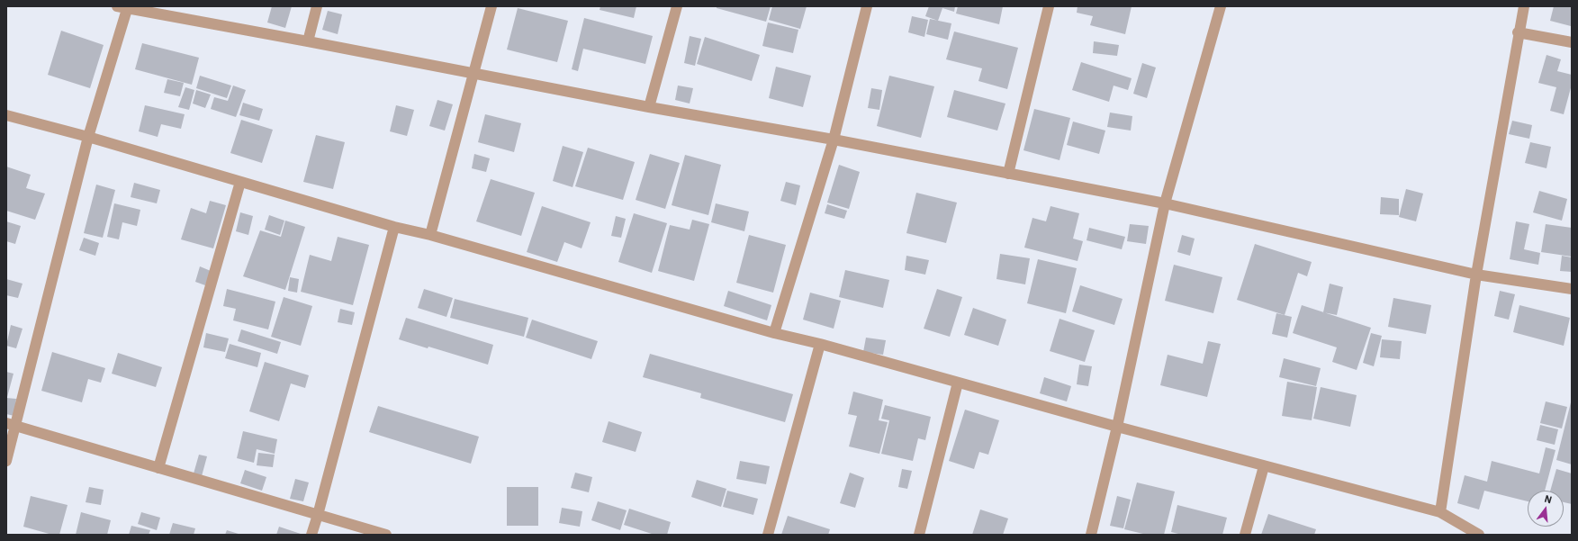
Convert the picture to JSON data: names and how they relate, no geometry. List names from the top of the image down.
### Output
{
  "north": "top"
}
